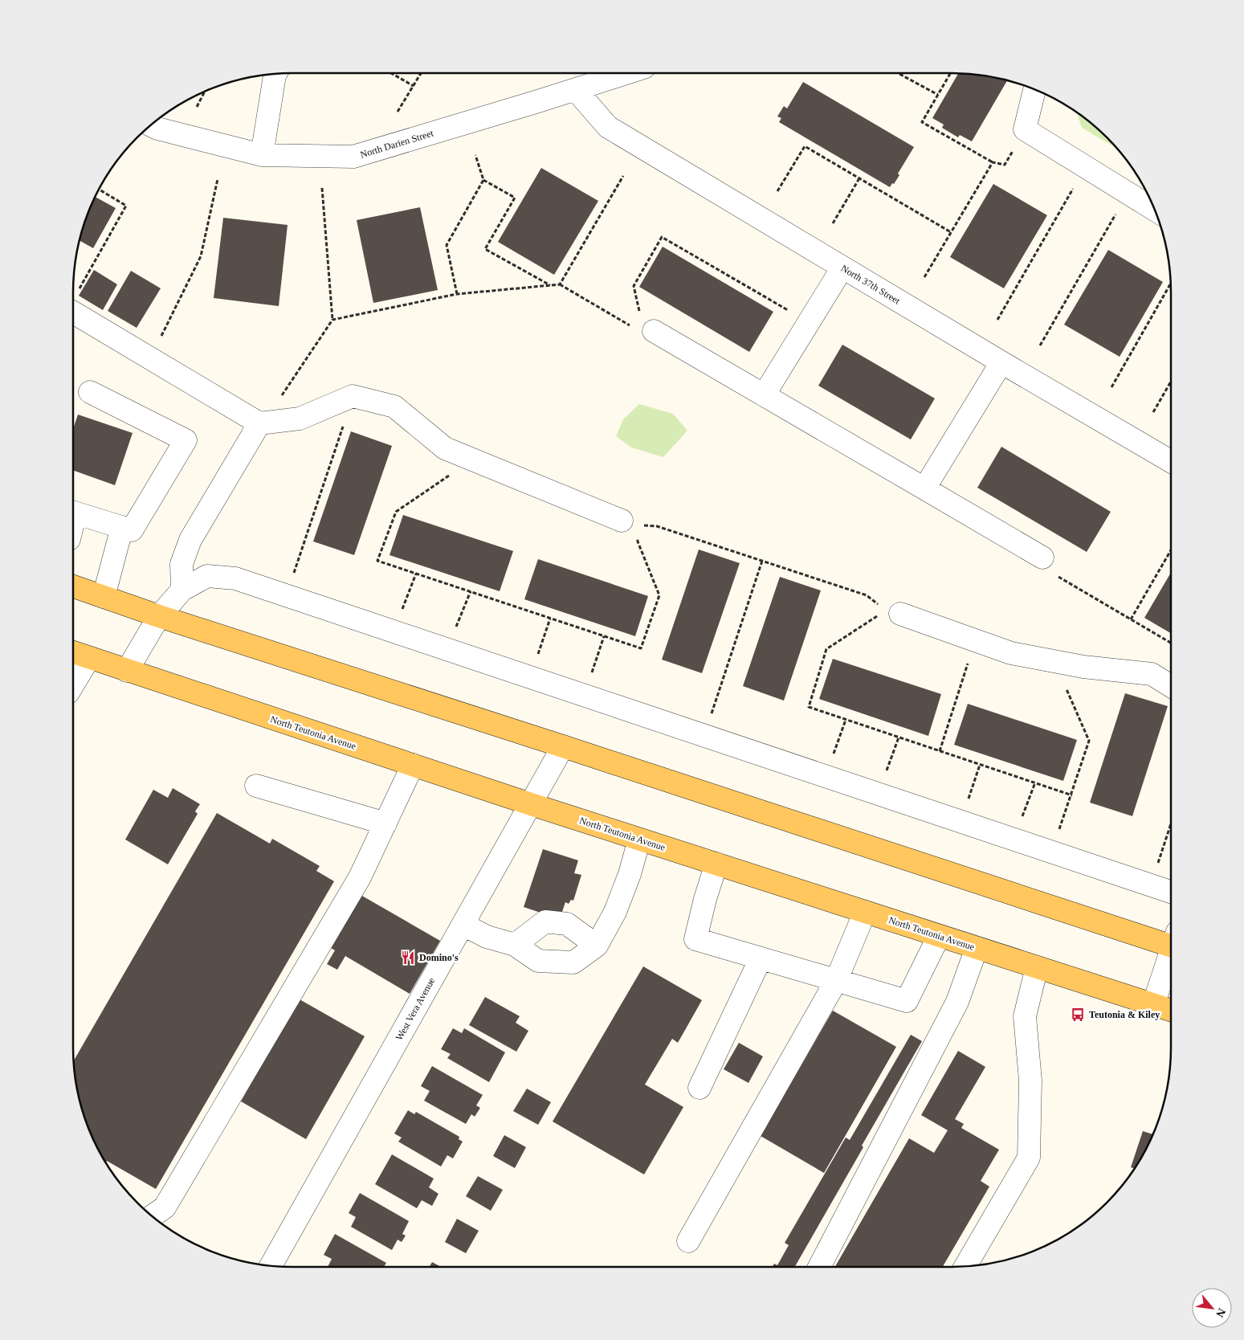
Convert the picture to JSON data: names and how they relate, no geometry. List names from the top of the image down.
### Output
{
  "streets": {
    "main road": ["North Teutonia Avenue"],
    "street": ["North Darien Street", "North 37th Street", "West Vera Avenue"]
  },
  "crossings": [
    ["North Darien Street", "North 37th Street"],
    ["North Teutonia Avenue", "West Vera Avenue"]
  ],
  "places": {
    "restaurant": ["Domino's"],
    "bus stop": ["Teutonia & Kiley"]
  },
  "north": "bottom right"
}
